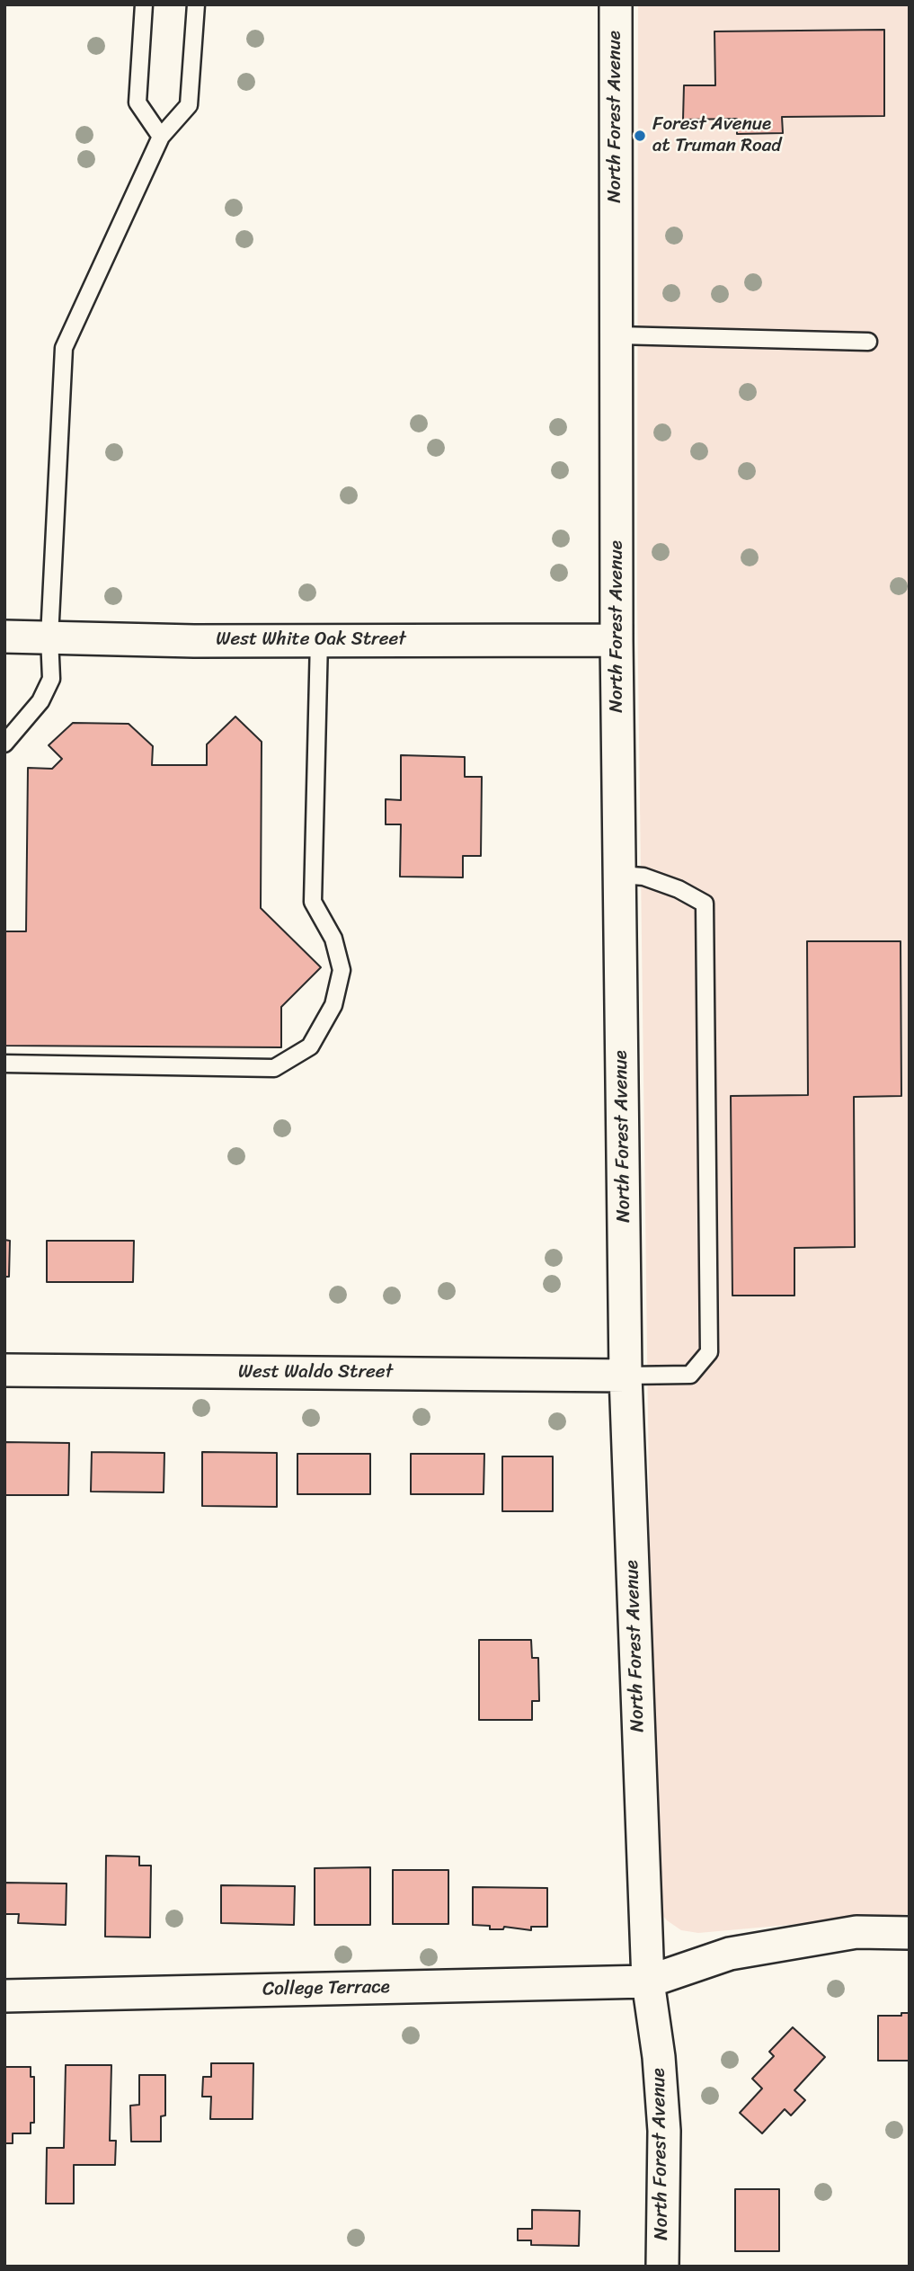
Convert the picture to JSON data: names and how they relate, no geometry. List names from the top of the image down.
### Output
{
  "streets": {
    "street": [
      "North Forest Avenue",
      "West White Oak Street",
      "West Waldo Street",
      "College Terrace"
    ]
  },
  "crossings": [
    ["North Forest Avenue", "West White Oak Street"],
    ["North Forest Avenue", "West Waldo Street"],
    ["North Forest Avenue", "College Terrace"]
  ],
  "places": ["Forest Avenue at Truman Road"]
}
